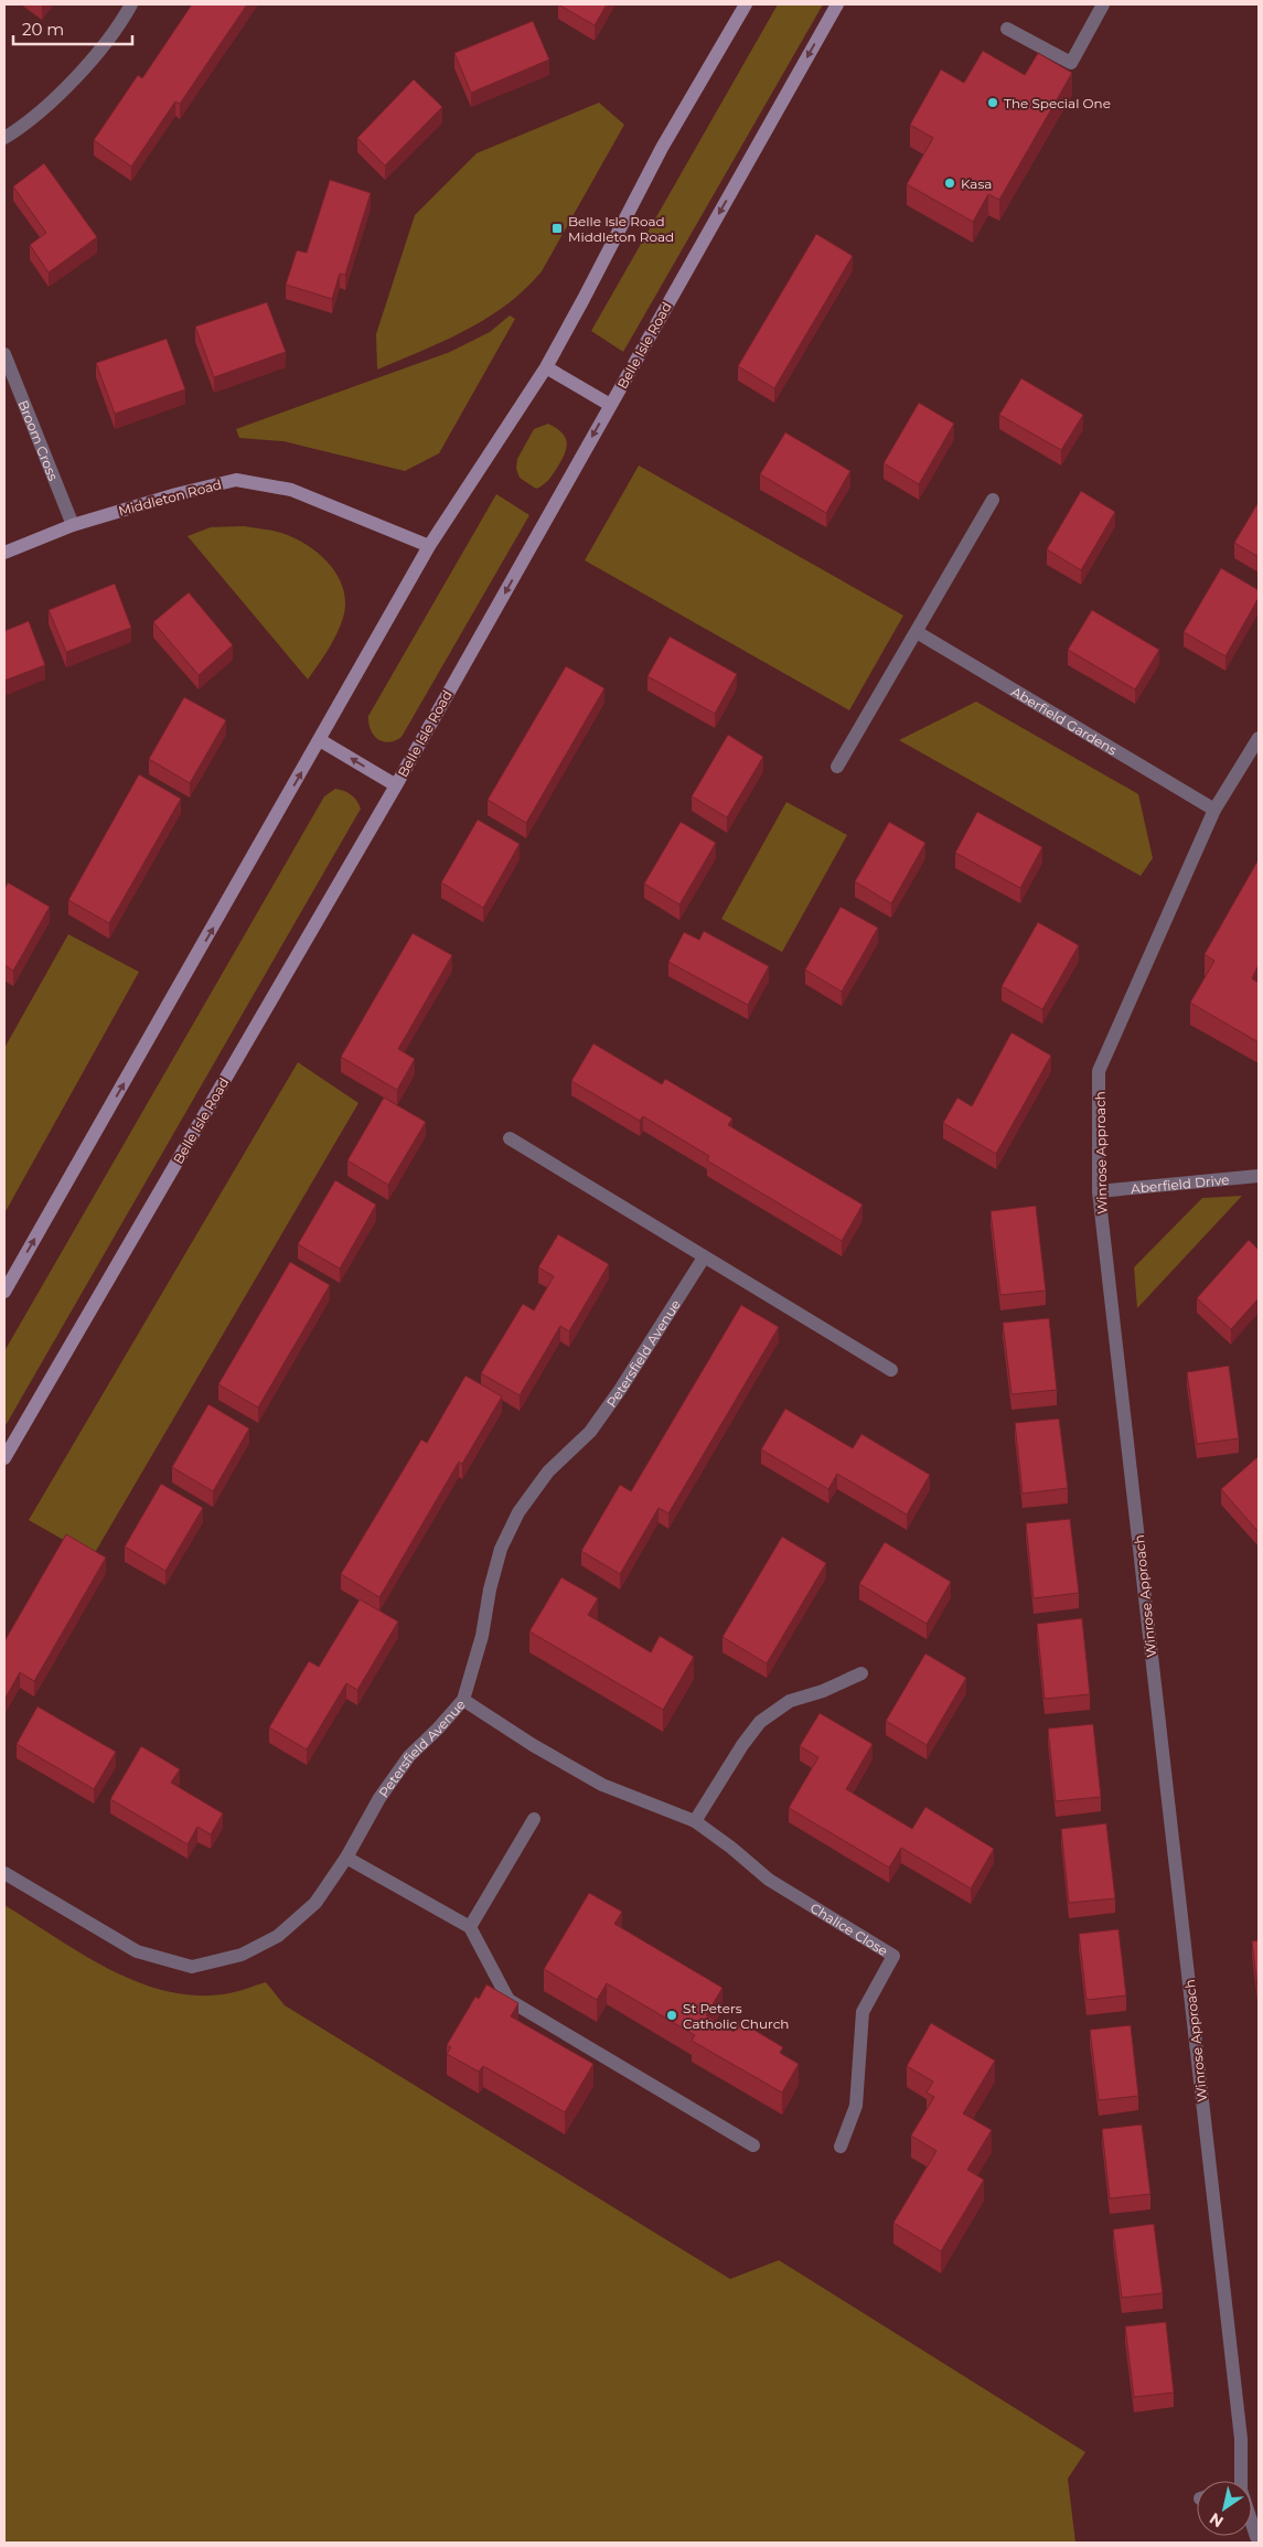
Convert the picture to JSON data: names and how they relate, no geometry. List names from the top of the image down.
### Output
{
  "streets": {
    "street": [
      "Belle Isle Road",
      "Broom Cross",
      "Middleton Road",
      "Aberfield Gardens",
      "Winrose Approach",
      "Aberfield Drive",
      "Petersfield Avenue",
      "Chalice Close"
    ]
  },
  "crossings": [
    ["Broom Cross", "Middleton Road"],
    ["Aberfield Gardens", "Winrose Approach"],
    ["Winrose Approach", "Aberfield Drive"],
    ["Petersfield Avenue", "Chalice Close"]
  ],
  "places": {
    "other": ["The Special One", "Kasa", "St Peters Catholic Church"],
    "transit": ["Belle Isle Road Middleton Road"]
  },
  "scale_bar": "20 m",
  "north": "bottom left"
}
